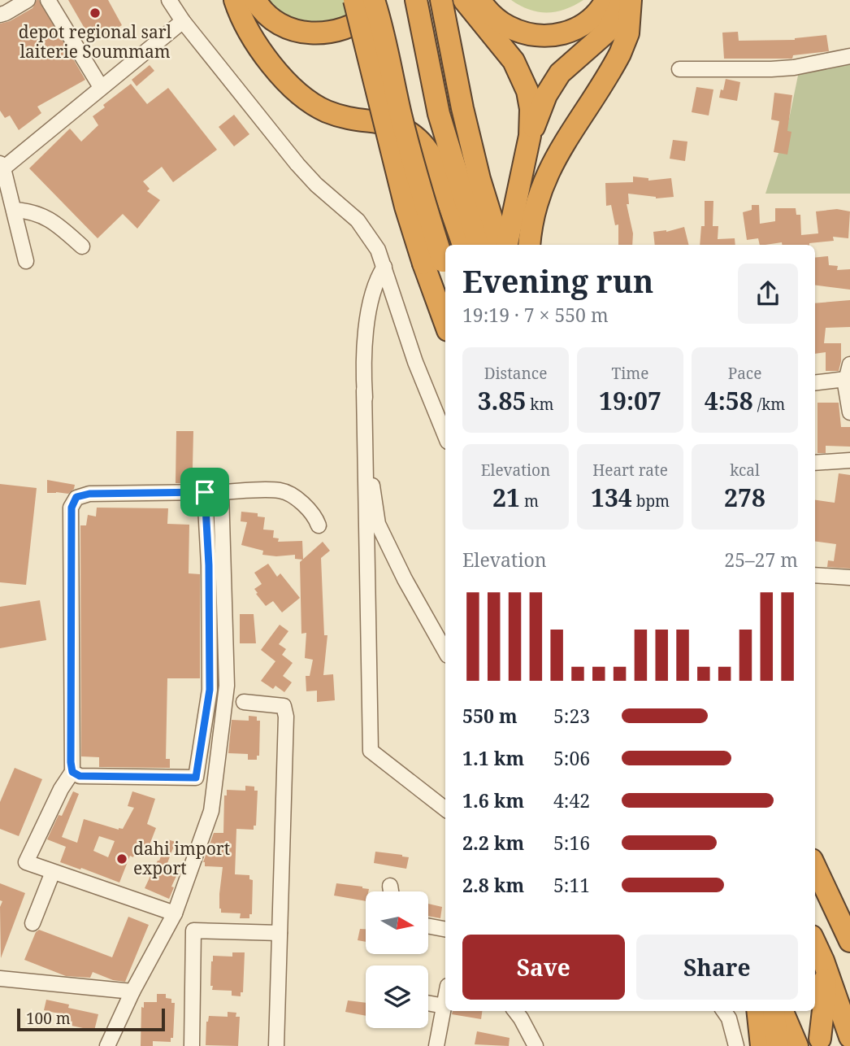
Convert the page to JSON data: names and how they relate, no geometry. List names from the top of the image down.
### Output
{
  "places": ["depot regional sarl laiterie Soummam", "dahi import export"],
  "scale_bar": "100 m",
  "north": "right",
  "page": {
    "heading": ["Evening run", "19:19 · 7 × 550 m"],
    "stats": [
      ["Distance", "3.85 km"],
      ["Time", "19:07"],
      ["Pace", "4:58 /km"],
      ["Elevation", "21 m"],
      ["Heart rate", "134 bpm"],
      ["kcal", "278"]
    ],
    "chart": ["Elevation", "25–27 m"],
    "list": [
      {
        "name": "550 m",
        "note": "5:23"
      },
      {
        "name": "1.1 km",
        "note": "5:06"
      },
      {
        "name": "1.6 km",
        "note": "4:42"
      },
      {
        "name": "2.2 km",
        "note": "5:16"
      },
      {
        "name": "2.8 km",
        "note": "5:11"
      }
    ],
    "buttons": ["Save", "Share"],
    "scale": "100 m"
  }
}
